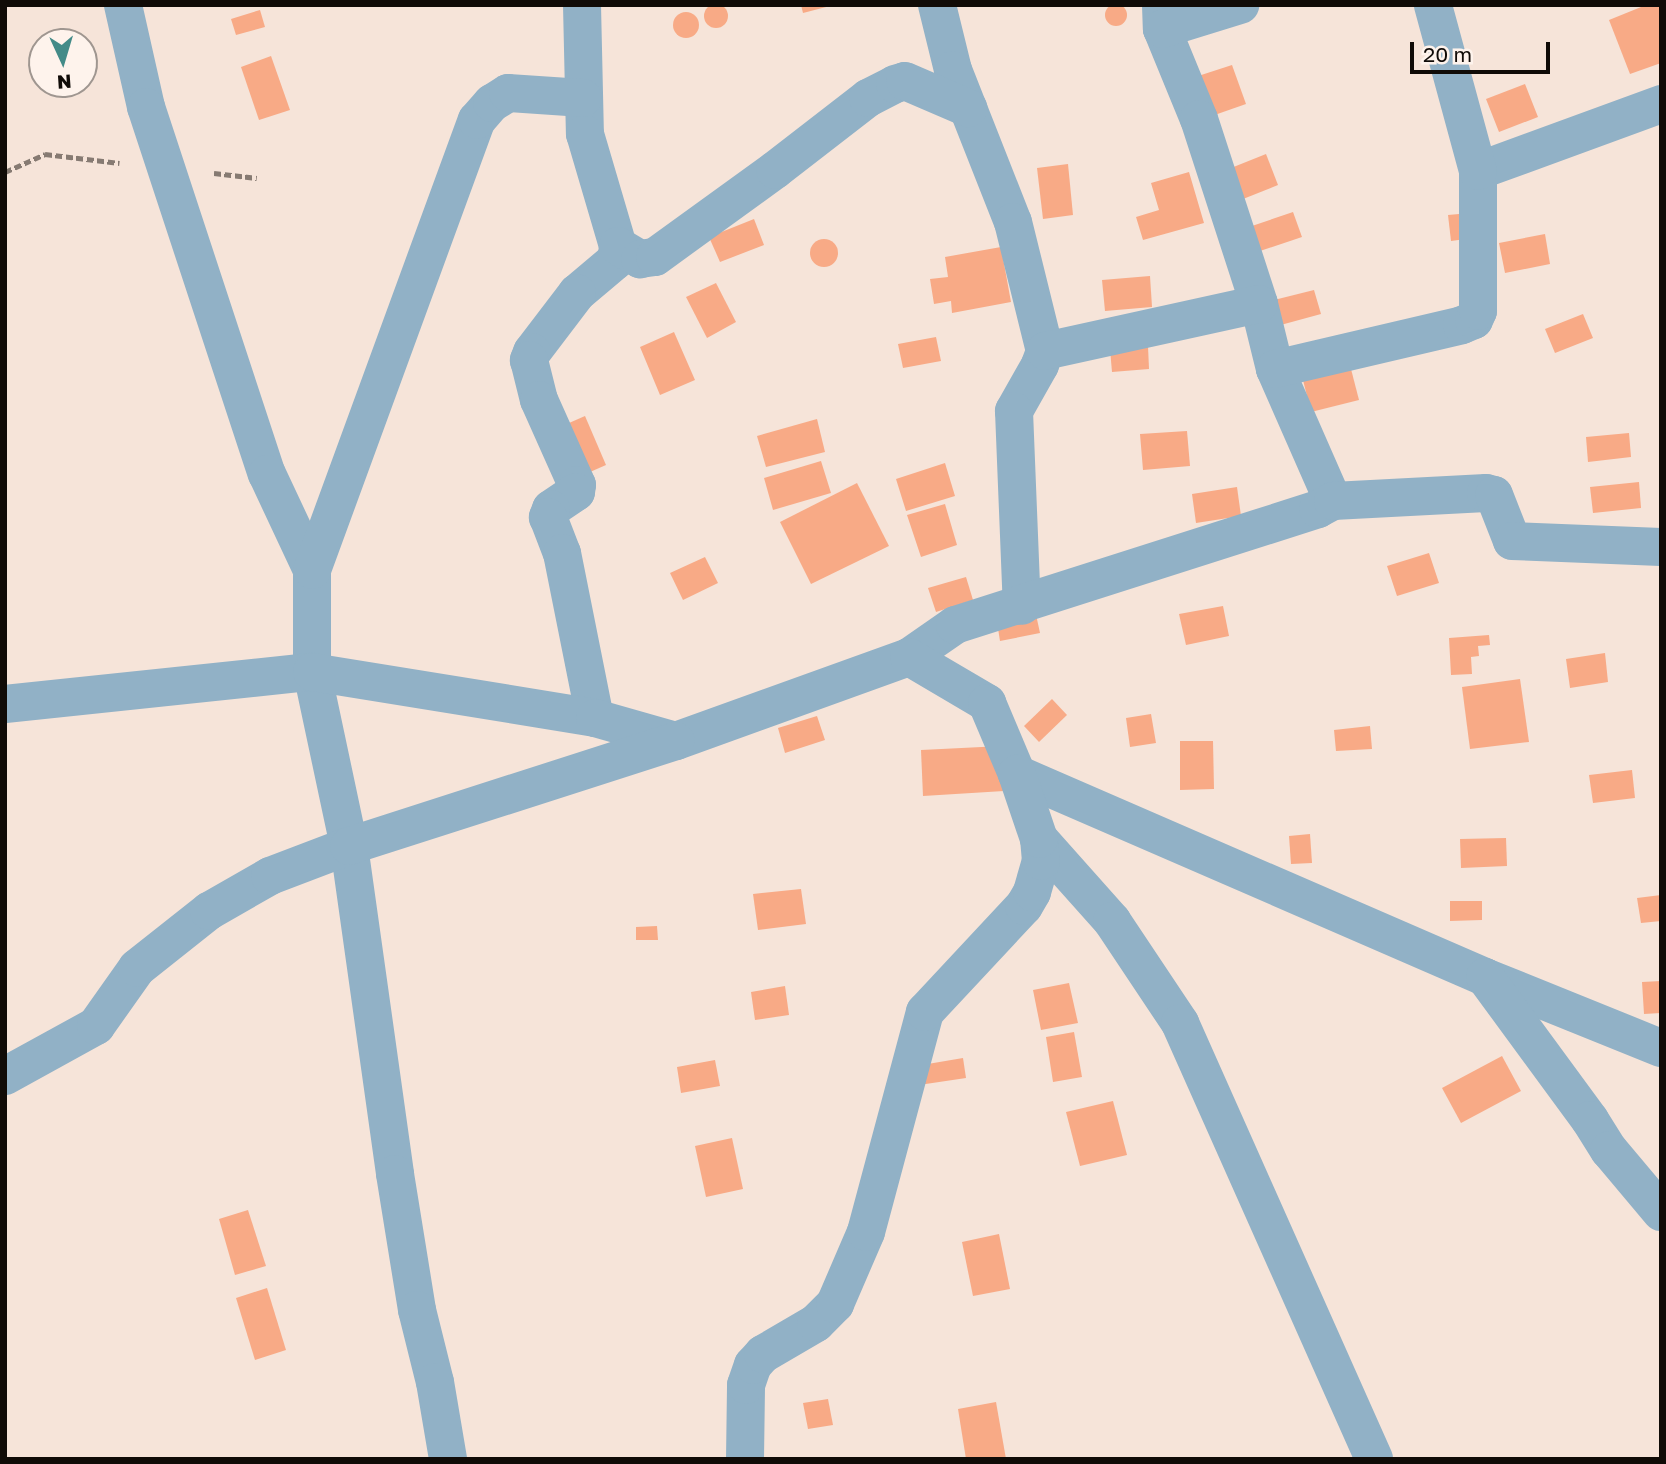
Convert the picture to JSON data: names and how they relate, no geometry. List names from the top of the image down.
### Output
{
  "scale_bar": "20 m",
  "north": "bottom"
}
